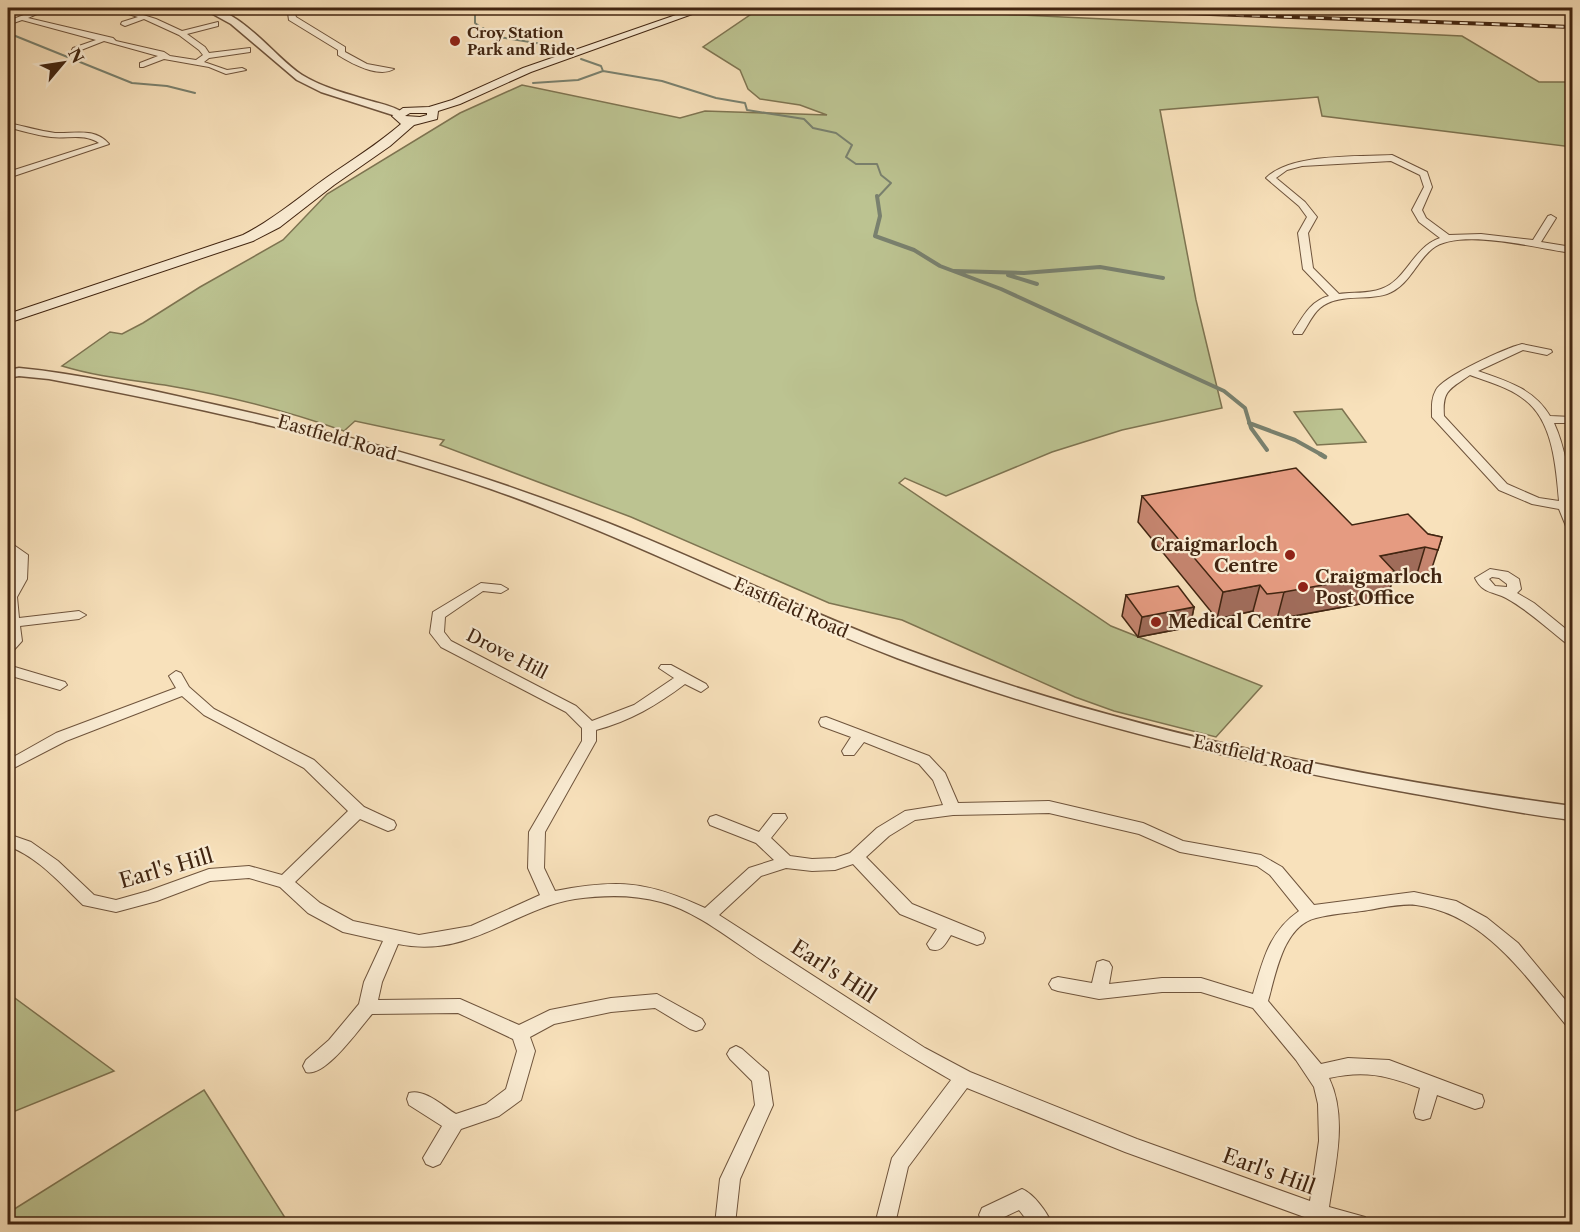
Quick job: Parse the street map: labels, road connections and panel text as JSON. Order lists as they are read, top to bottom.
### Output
{
  "streets": {
    "street": ["Eastfield Road", "Drove Hill", "Earl's Hill"]
  },
  "places": [
    "Croy Station Park and Ride",
    "Craigmarloch Centre",
    "Craigmarloch Post Office",
    "Medical Centre"
  ],
  "north": "top right"
}
